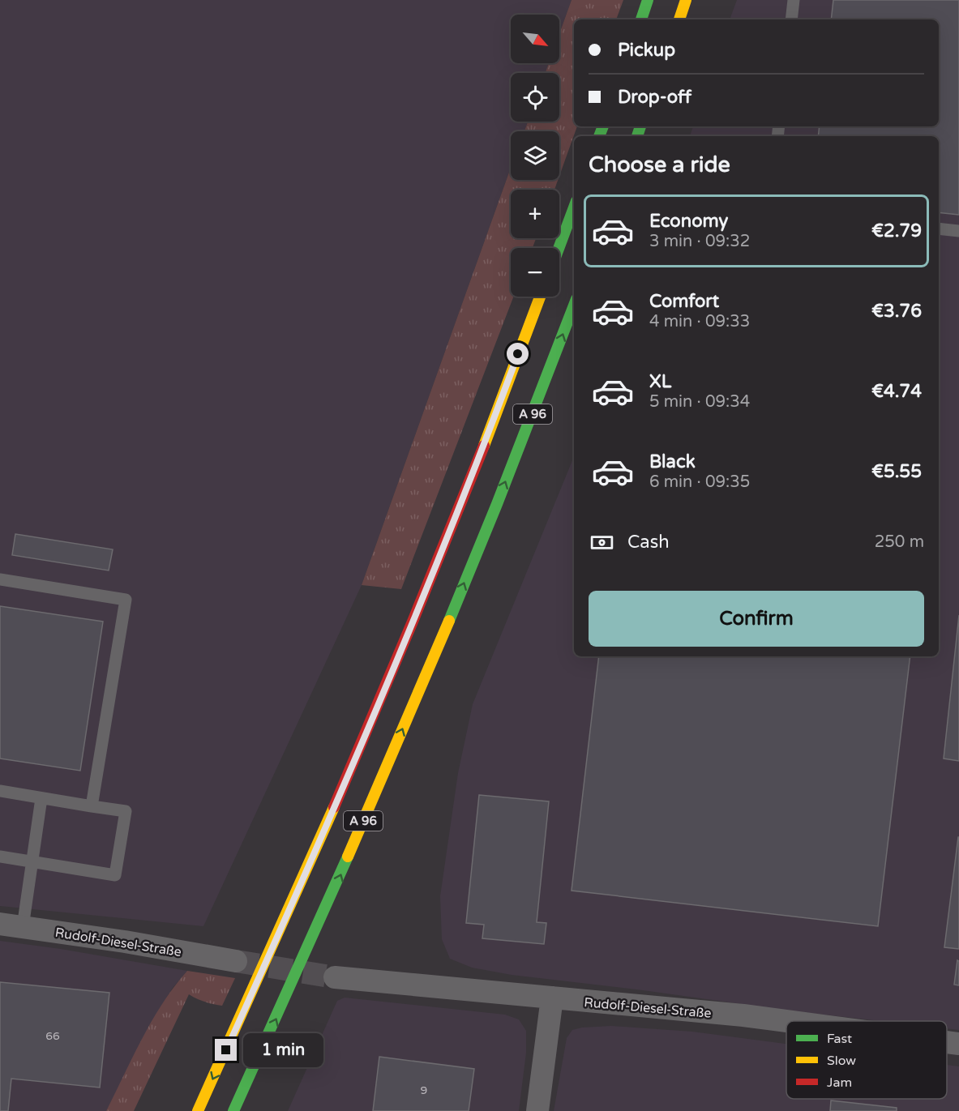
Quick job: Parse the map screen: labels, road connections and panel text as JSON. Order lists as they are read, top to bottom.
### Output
{
  "streets": {
    "highway": ["A 96"],
    "street": ["Rudolf-Diesel-Straße"]
  },
  "house_numbers": ["66", "9"],
  "legend": ["Fast", "Slow", "Jam"],
  "north": "bottom right",
  "page": {
    "map_buttons": ["+", "−"],
    "banner": ["Pickup", "Drop-off"],
    "heading": "Choose a ride",
    "list": [
      {
        "name": "Economy",
        "note": "3 min · 09:32",
        "value": "€2.79"
      },
      {
        "name": "Comfort",
        "note": "4 min · 09:33",
        "value": "€3.76"
      },
      {
        "name": "XL",
        "note": "5 min · 09:34",
        "value": "€4.74"
      },
      {
        "name": "Black",
        "note": "6 min · 09:35",
        "value": "€5.55"
      }
    ],
    "pay": ["Cash", "250 m"],
    "buttons": "Confirm",
    "bubble": "1 min"
  }
}
